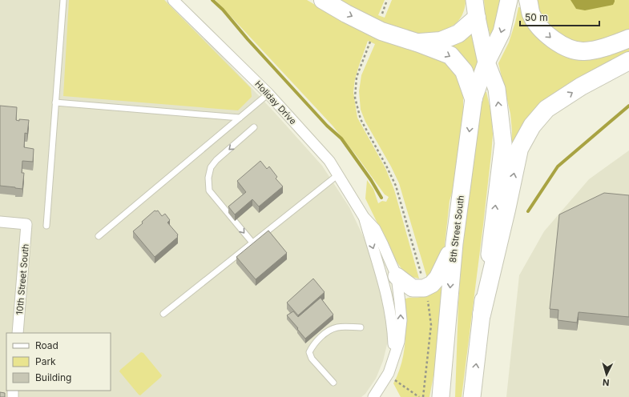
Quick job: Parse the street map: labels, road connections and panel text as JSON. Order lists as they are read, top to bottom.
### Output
{
  "streets": {
    "main road": ["8th Street South"],
    "street": ["Holiday Drive", "10th Street South"]
  },
  "legend": ["Road", "Park", "Building"],
  "scale_bar": "50 m",
  "north": "bottom"
}
